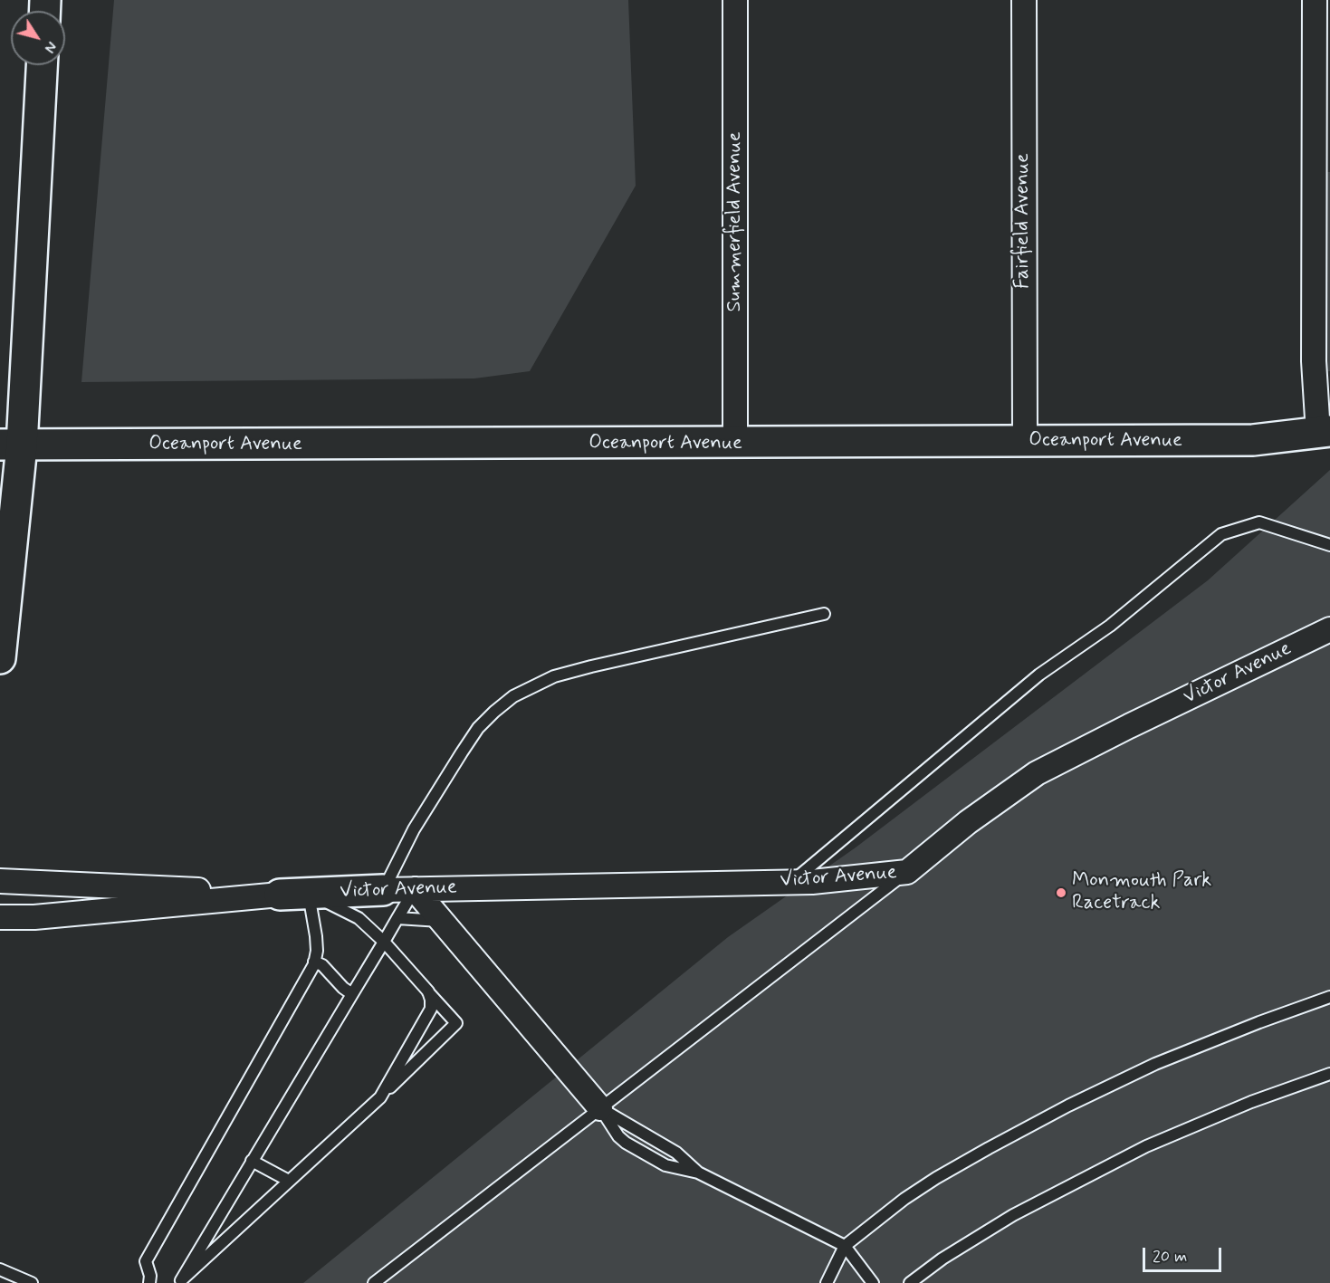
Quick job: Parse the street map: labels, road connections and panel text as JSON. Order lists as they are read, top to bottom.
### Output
{
  "streets": {
    "main road": ["Oceanport Avenue", "Victor Avenue"],
    "street": ["Fairfield Avenue", "Summerfield Avenue"]
  },
  "crossings": [
    ["Fairfield Avenue", "Oceanport Avenue"],
    ["Summerfield Avenue", "Oceanport Avenue"]
  ],
  "places": ["Monmouth Park Racetrack"],
  "scale_bar": "20 m",
  "north": "bottom right"
}
